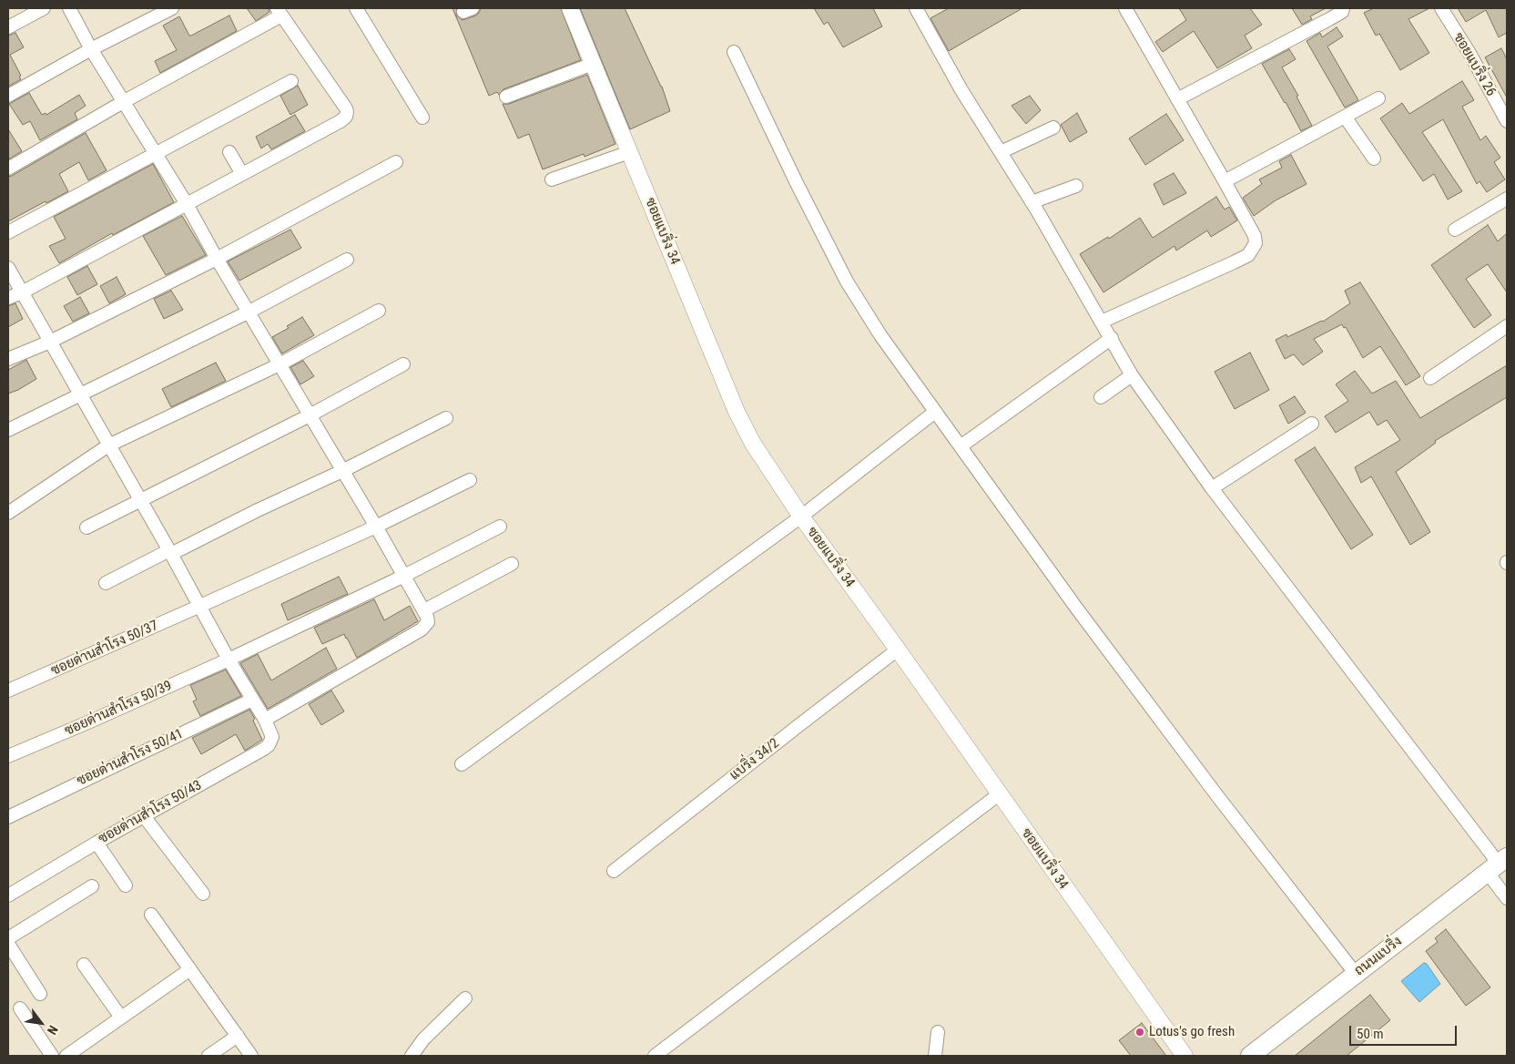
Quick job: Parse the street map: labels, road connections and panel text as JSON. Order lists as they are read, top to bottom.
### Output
{
  "streets": {
    "main road": ["ถนนแบริ่ง"],
    "street": [
      "ซอยแบริ่ง 26",
      "ซอยแบริ่ง 34",
      "ซอยด่านสำโรง 50/37",
      "ซอยด่านสำโรง 50/39",
      "ซอยด่านสำโรง 50/41",
      "แบริ่ง 34/2",
      "ซอยด่านสำโรง 50/43"
    ]
  },
  "crossings": [
    ["ซอยแบริ่ง 34", "แบริ่ง 34/2"]
  ],
  "places": ["Lotus's go fresh"],
  "scale_bar": "50 m",
  "north": "bottom right"
}
